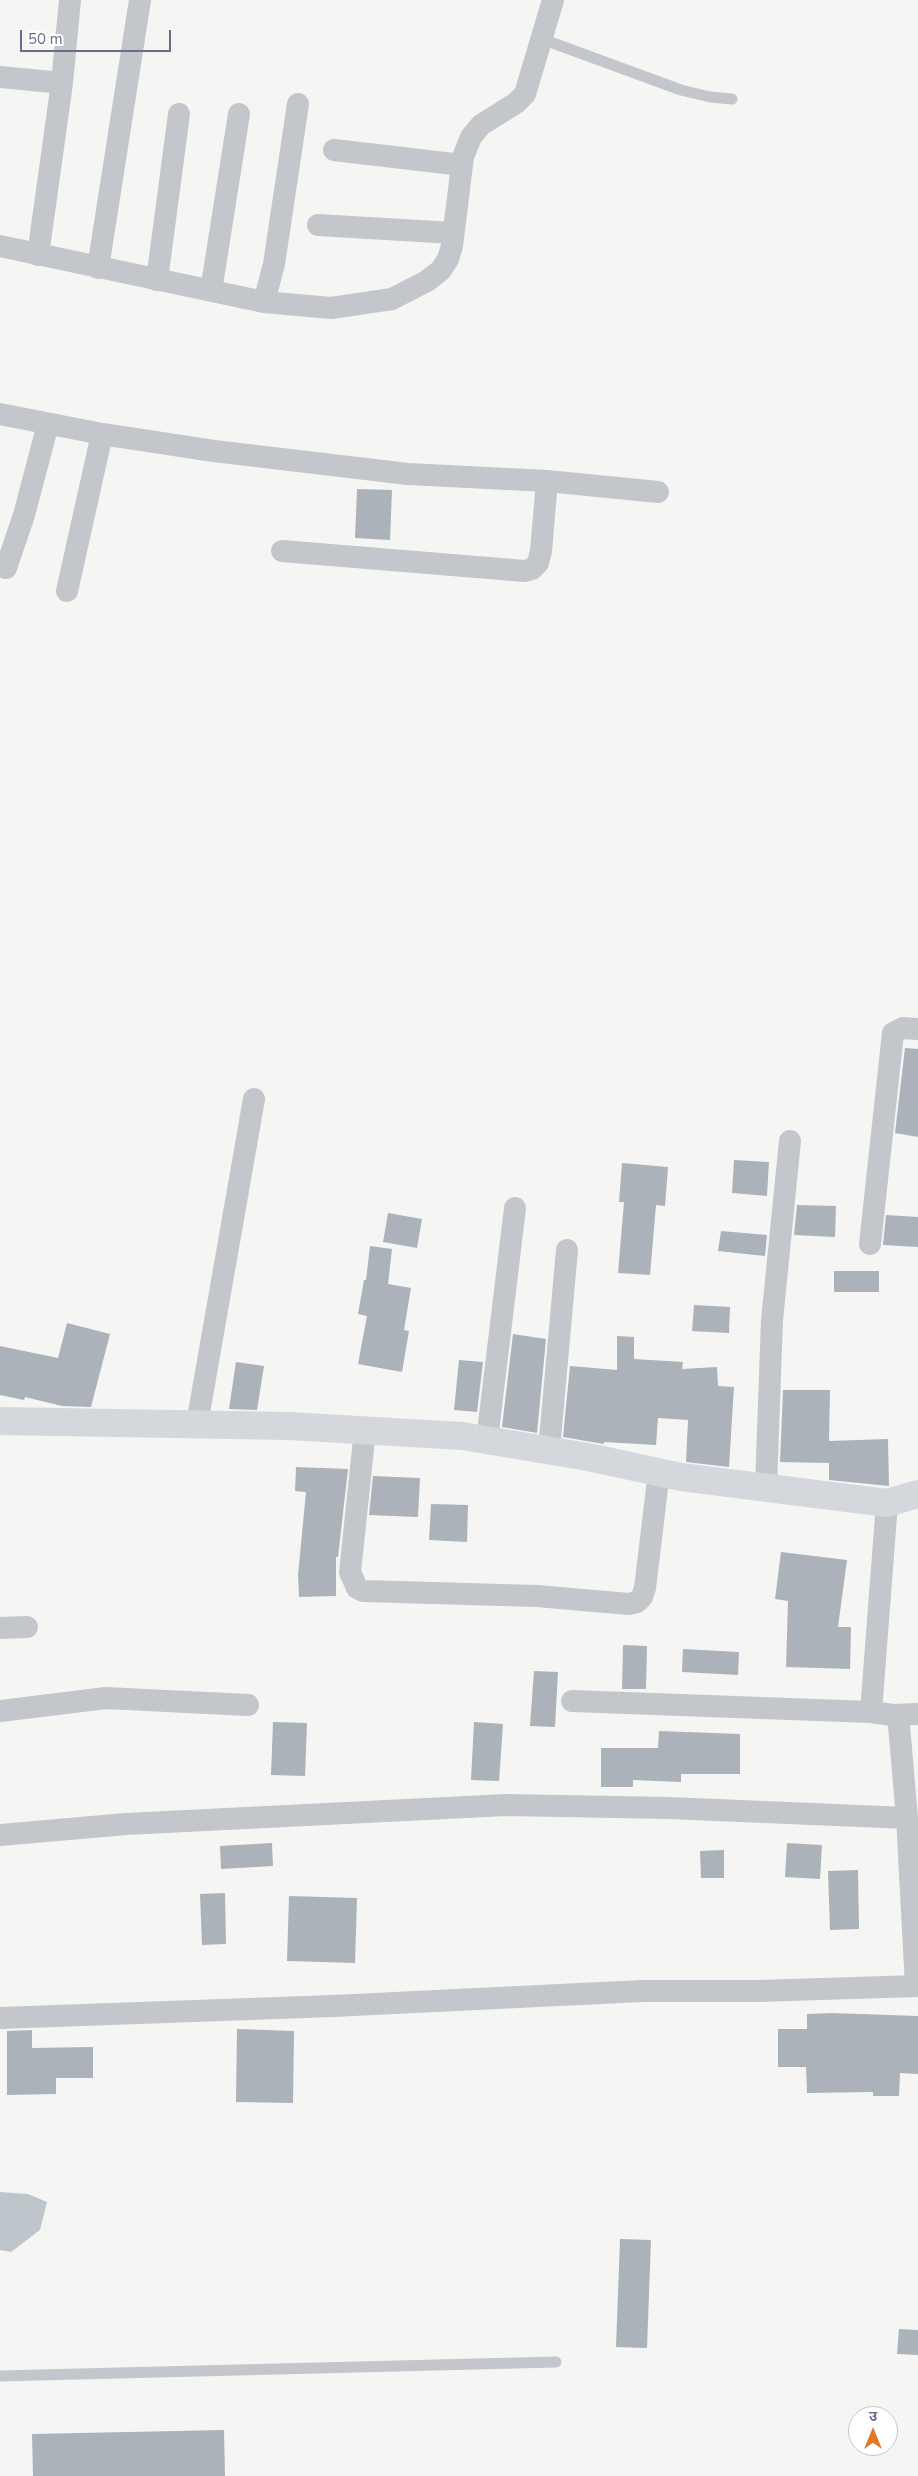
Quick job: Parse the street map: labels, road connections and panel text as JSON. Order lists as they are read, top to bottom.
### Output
{
  "scale_bar": "50 m",
  "north": "top"
}
